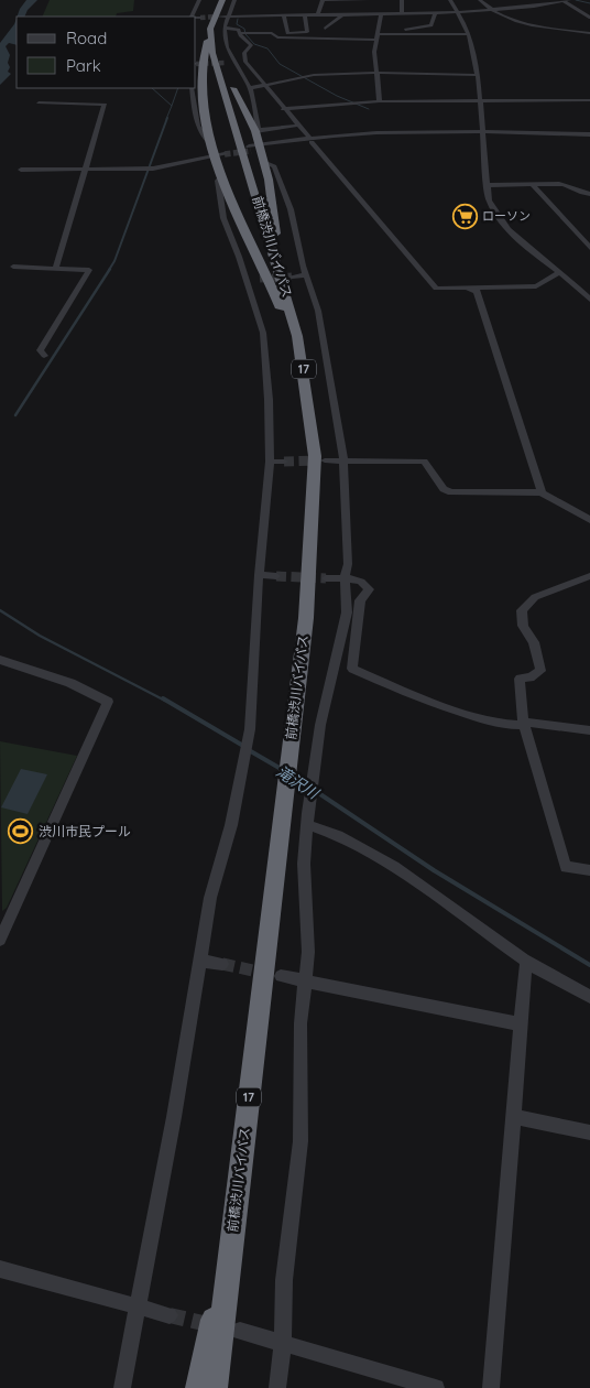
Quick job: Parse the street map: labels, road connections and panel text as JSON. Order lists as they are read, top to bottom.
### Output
{
  "streets": {
    "highway": ["前橋渋川バイパス", "17"]
  },
  "crossings": [
    ["前橋渋川バイパス", "17"]
  ],
  "water": ["滝沢川"],
  "places": {
    "supermarket": ["ローソン"],
    "sports": ["渋川市民プール"]
  },
  "legend": ["Road", "Park"]
}
